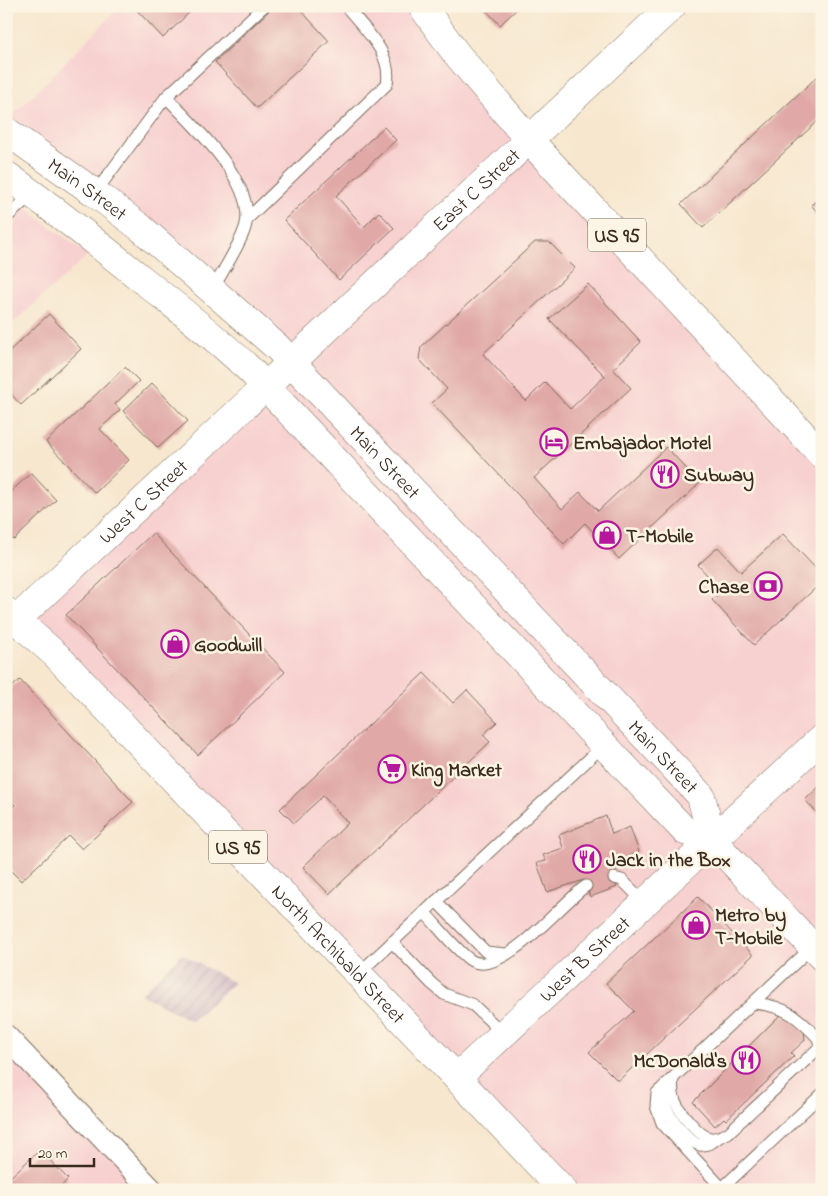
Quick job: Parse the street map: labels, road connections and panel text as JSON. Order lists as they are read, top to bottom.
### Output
{
  "streets": {
    "main road": [
      "Main Street",
      "East C Street",
      "US 95",
      "West C Street",
      "North Archibald Street",
      "West B Street"
    ]
  },
  "crossings": [
    ["Main Street", "East C Street"],
    ["Main Street", "West C Street"],
    ["Main Street", "West B Street"],
    ["East C Street", "US 95"],
    ["East C Street", "West C Street"],
    ["West C Street", "North Archibald Street"],
    ["North Archibald Street", "West B Street"]
  ],
  "places": {
    "hotel": ["Embajador Motel"],
    "restaurant": ["Subway", "Jack in the Box", "McDonald's"],
    "shop": ["T-Mobile", "Goodwill", "Metro by T-Mobile"],
    "bank": ["Chase"],
    "supermarket": ["King Market"]
  },
  "scale_bar": "20 m"
}
